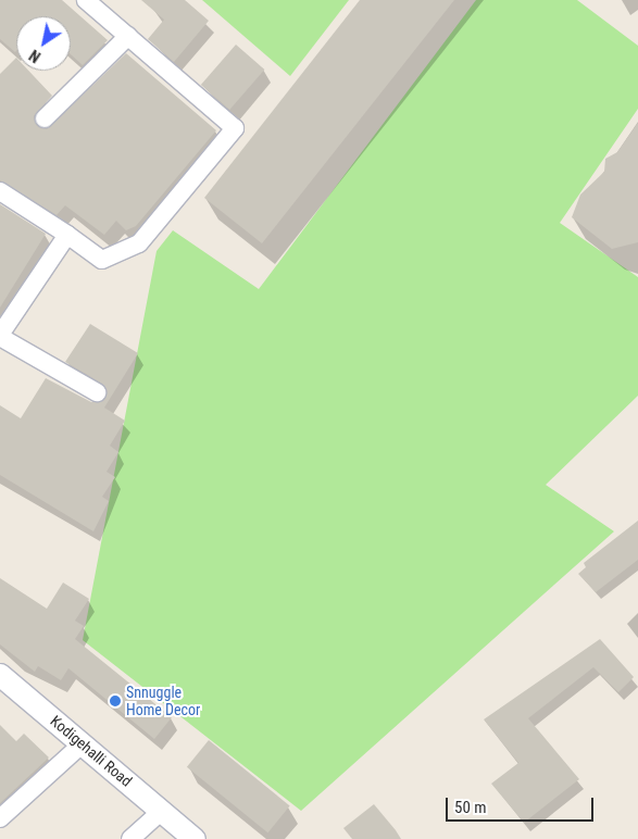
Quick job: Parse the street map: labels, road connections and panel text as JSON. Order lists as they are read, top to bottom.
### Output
{
  "streets": {
    "street": ["Kodigehalli Road"]
  },
  "places": ["Snnuggle Home Decor"],
  "scale_bar": "50 m",
  "north": "bottom left"
}
